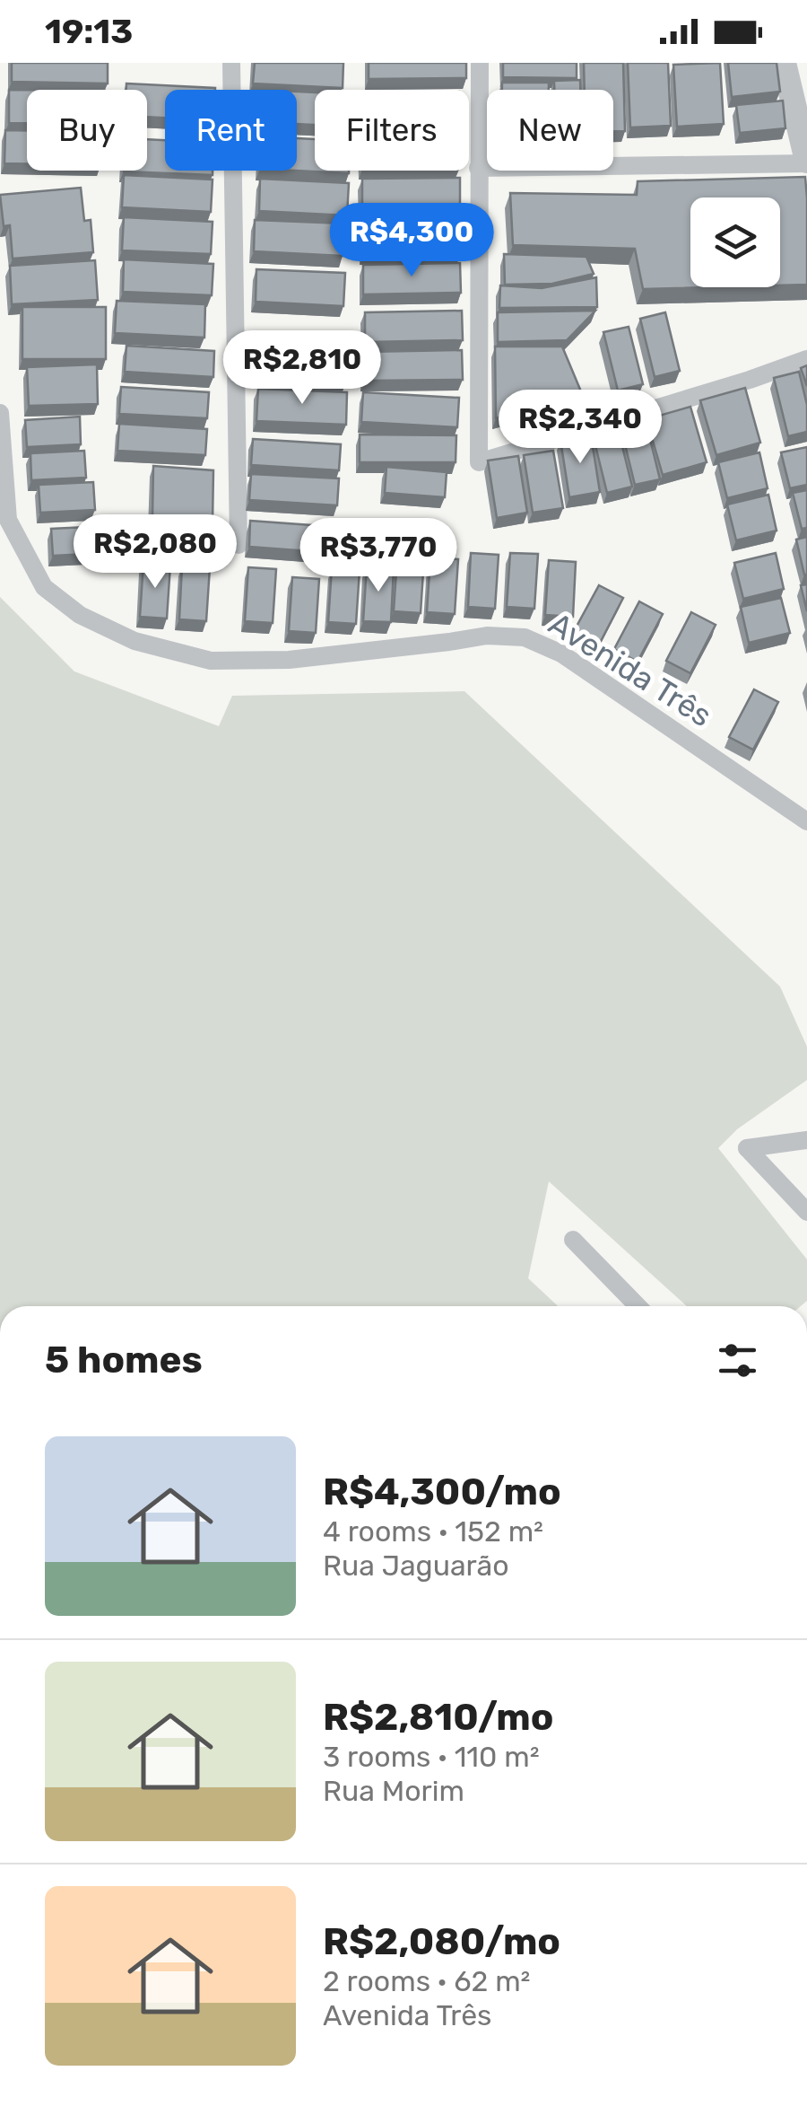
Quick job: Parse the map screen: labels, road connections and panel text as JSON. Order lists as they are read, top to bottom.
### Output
{
  "streets": {
    "street": ["Avenida Três"]
  },
  "page": {
    "status": "19:13",
    "chip": [
      "Buy",
      "Rent",
      "Filters",
      "New"
    ],
    "price": [
      "R$4,300",
      "R$2,810",
      "R$2,340",
      "R$2,080",
      "R$3,770"
    ],
    "heading": "5 homes",
    "list": [
      {
        "name": "R$4,300/mo",
        "note": "4 rooms · 152 m² · Rua Jaguarão"
      },
      {
        "name": "R$2,810/mo",
        "note": "3 rooms · 110 m² · Rua Morim"
      },
      {
        "name": "R$2,080/mo",
        "note": "2 rooms · 62 m² · Avenida Três"
      }
    ]
  }
}
